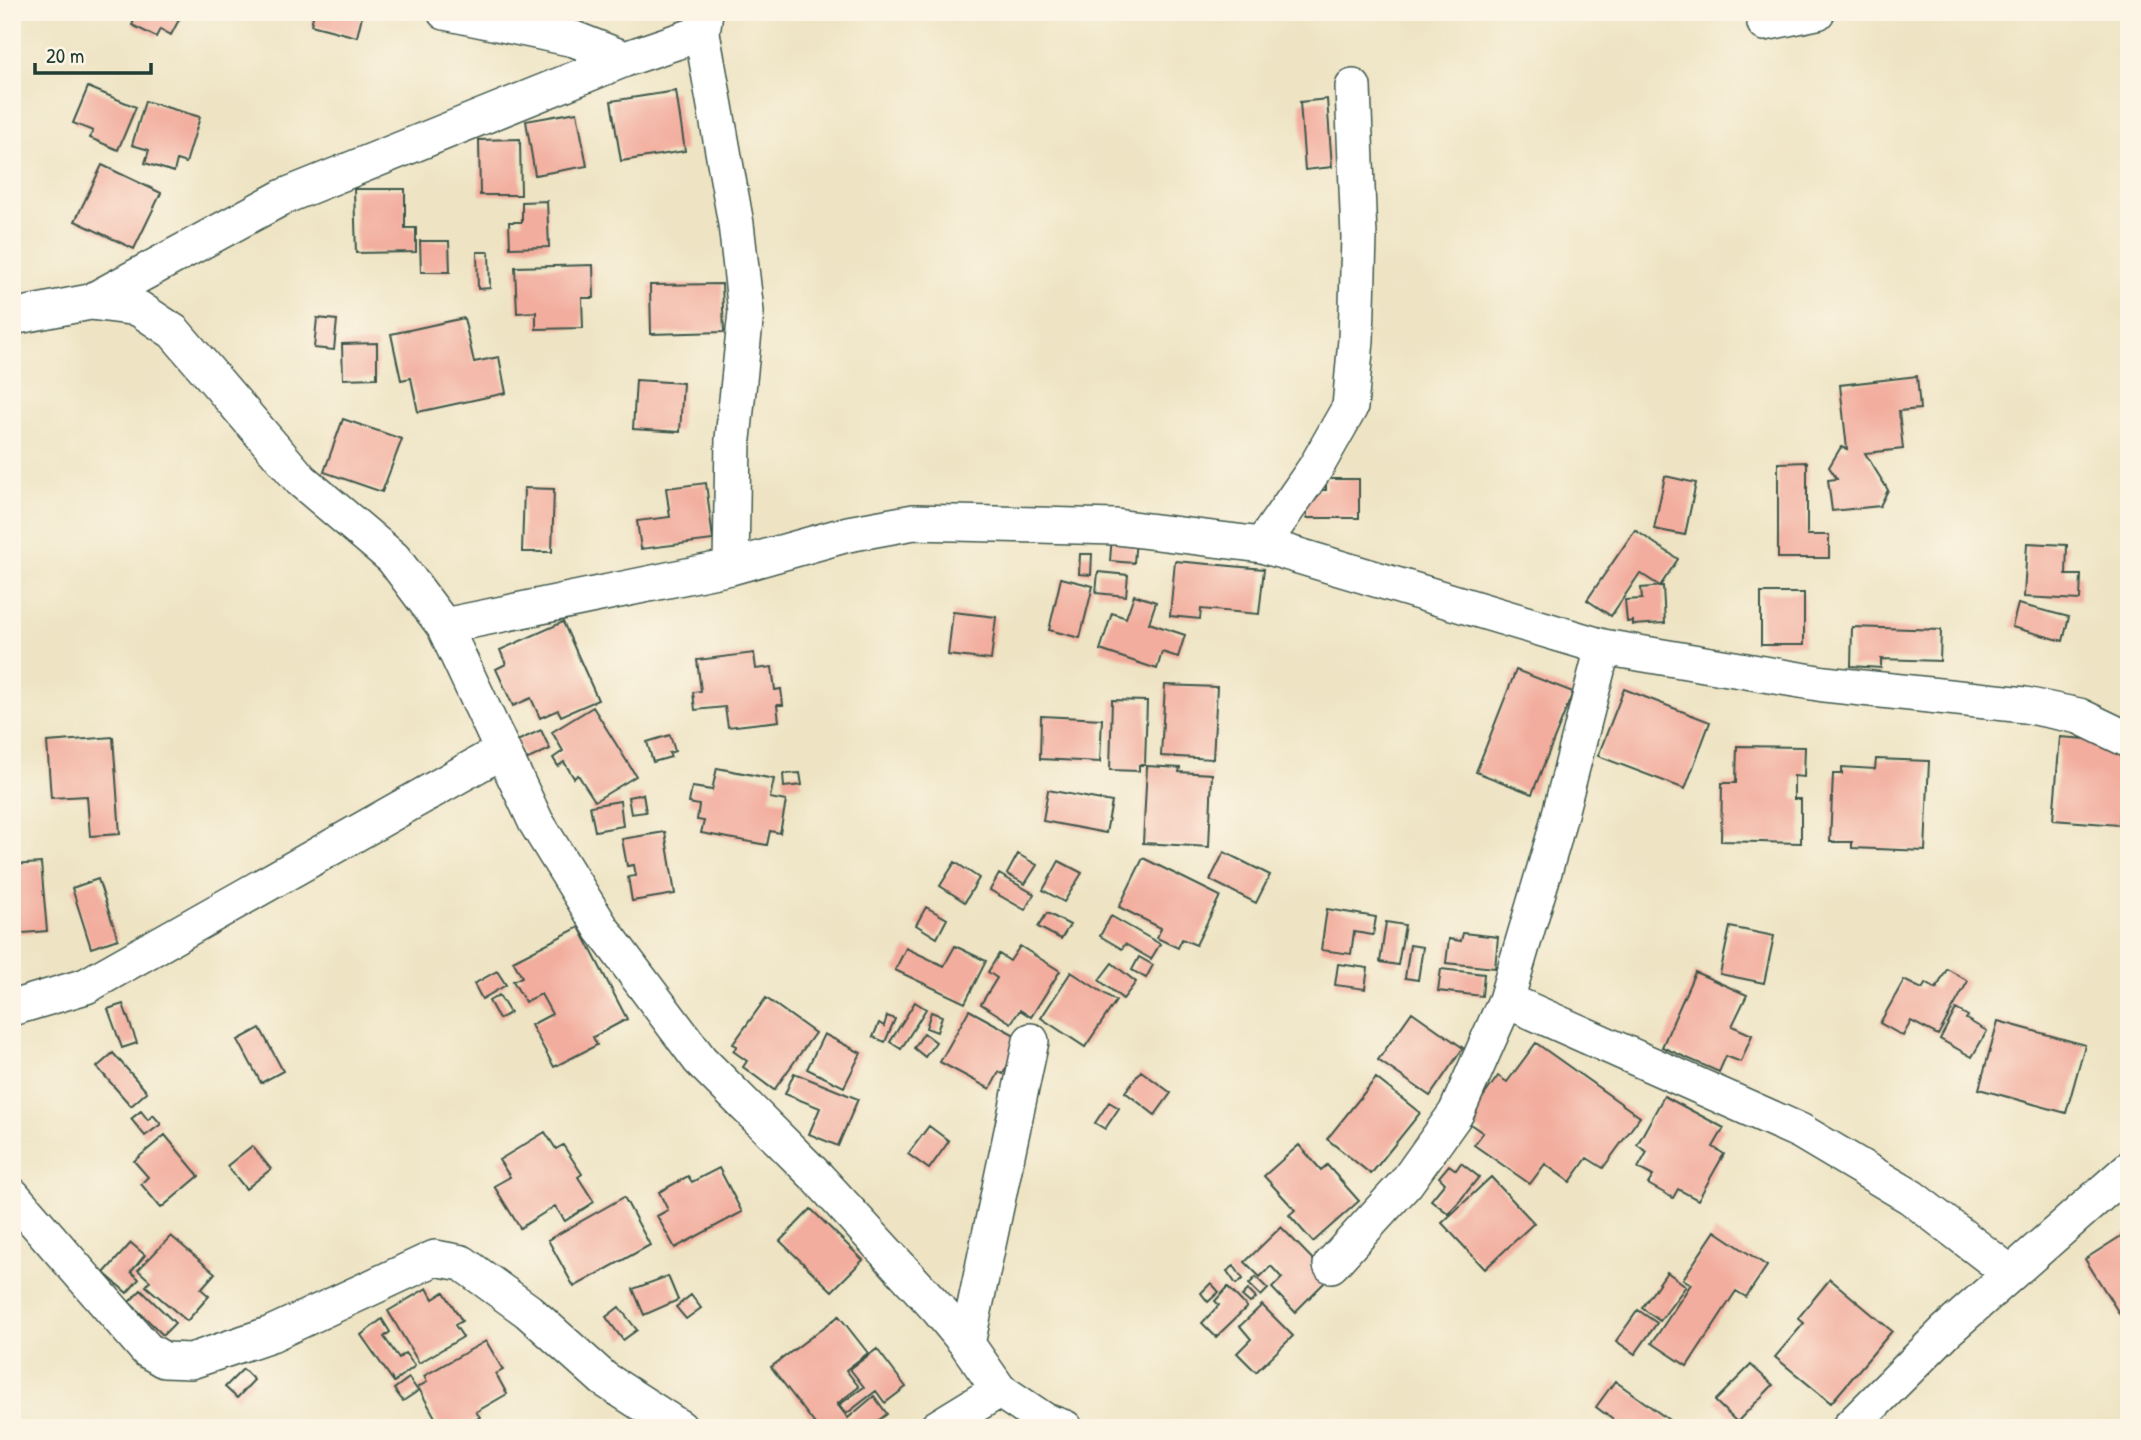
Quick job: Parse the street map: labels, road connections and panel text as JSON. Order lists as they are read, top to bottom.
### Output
{
  "scale_bar": "20 m"
}
